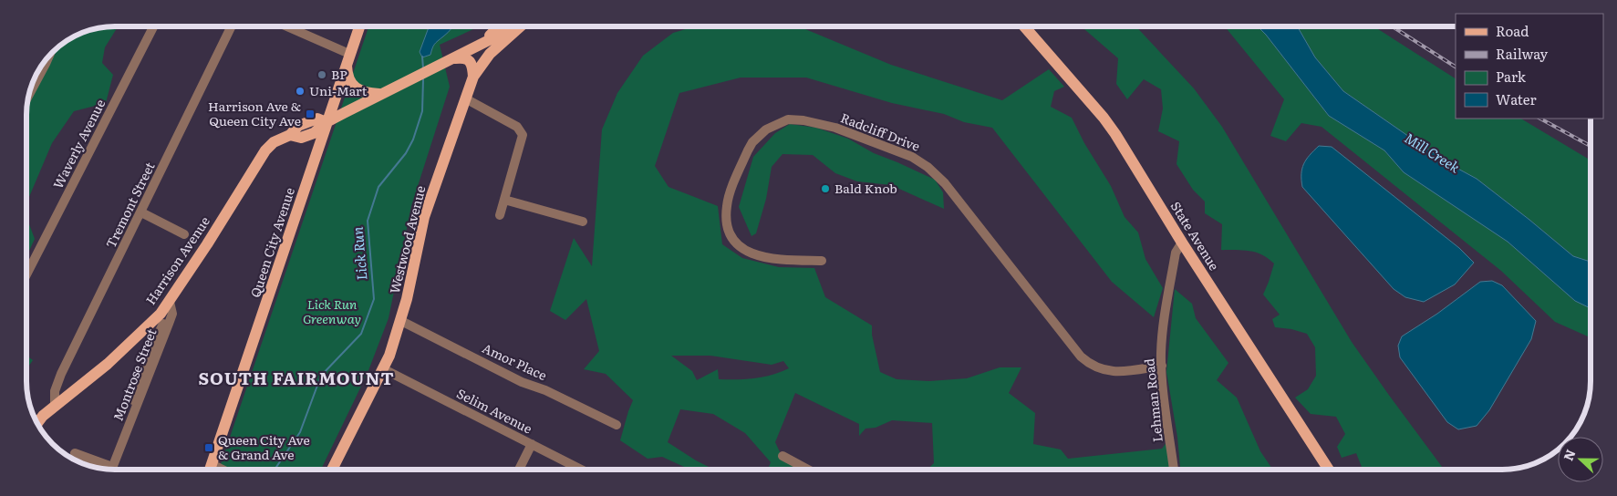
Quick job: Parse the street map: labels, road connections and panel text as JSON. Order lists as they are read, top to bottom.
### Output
{
  "streets": {
    "main road": [
      "State Avenue",
      "Westwood Avenue",
      "Queen City Avenue",
      "Harrison Avenue"
    ],
    "street": [
      "Radcliff Drive",
      "Waverly Avenue",
      "Tremont Street",
      "Amor Place",
      "Montrose Street",
      "Lehman Road",
      "Selim Avenue"
    ]
  },
  "crossings": [
    ["Radcliff Drive", "Lehman Road"],
    ["Tremont Street", "Harrison Avenue"],
    ["State Avenue", "Lehman Road"],
    ["Westwood Avenue", "Amor Place"],
    ["Westwood Avenue", "Selim Avenue"],
    ["Queen City Avenue", "Harrison Avenue"],
    ["Harrison Avenue", "Montrose Street"]
  ],
  "districts": ["SOUTH FAIRMOUNT"],
  "water": ["Mill Creek", "Lick Run"],
  "parks": ["Lick Run Greenway"],
  "places": {
    "other": ["BP", "Uni-Mart", "Bald Knob"],
    "transit": ["Harrison Ave & Queen City Ave", "Queen City Ave & Grand Ave"]
  },
  "legend": [
    "Road",
    "Railway",
    "Park",
    "Water"
  ],
  "north": "left"
}
